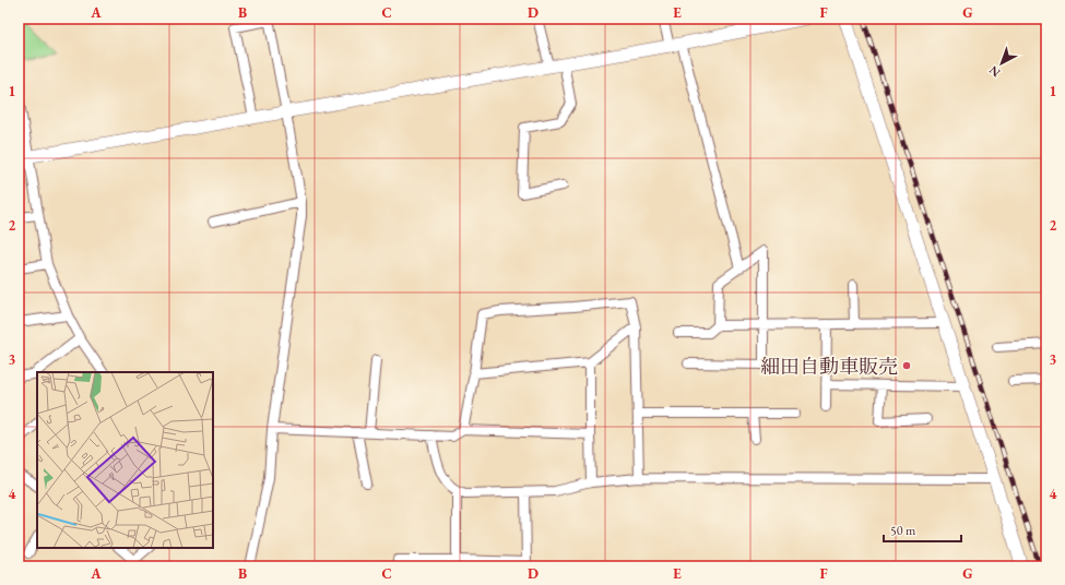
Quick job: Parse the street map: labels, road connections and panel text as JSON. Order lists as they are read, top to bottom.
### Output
{
  "places": ["細田自動車販売"],
  "scale_bar": "50 m",
  "north": "bottom left",
  "grid": {
    "columns": [
      "A",
      "B",
      "C",
      "D",
      "E",
      "F",
      "G"
    ],
    "rows": [
      "1",
      "2",
      "3",
      "4"
    ]
  }
}
